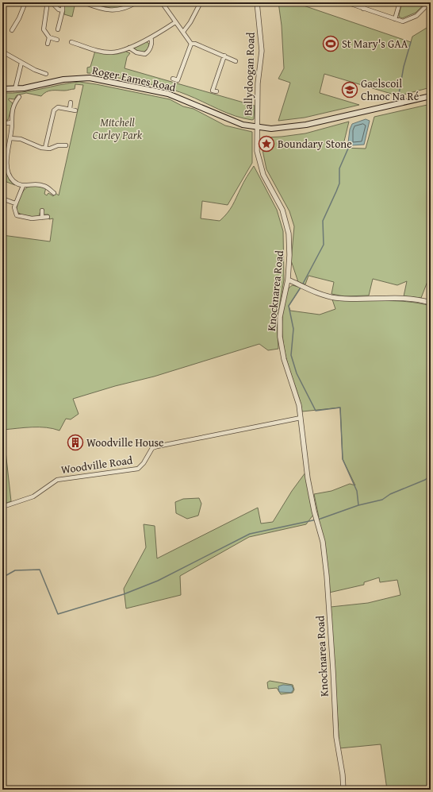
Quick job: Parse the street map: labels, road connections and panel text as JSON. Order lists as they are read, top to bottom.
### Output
{
  "streets": {
    "main road": ["Roger Eames Road"],
    "street": ["Ballydoogan Road", "Knocknarea Road", "Woodville Road"]
  },
  "crossings": [
    ["Ballydoogan Road", "Roger Eames Road"],
    ["Ballydoogan Road", "Knocknarea Road"],
    ["Roger Eames Road", "Knocknarea Road"],
    ["Knocknarea Road", "Woodville Road"]
  ],
  "parks": ["Mitchell Curley Park"],
  "places": {
    "sports": ["St Mary's GAA"],
    "school or university": ["Gaelscoil Chnoc Na Ré"],
    "place": ["Boundary Stone"],
    "building": ["Woodville House"]
  }
}
